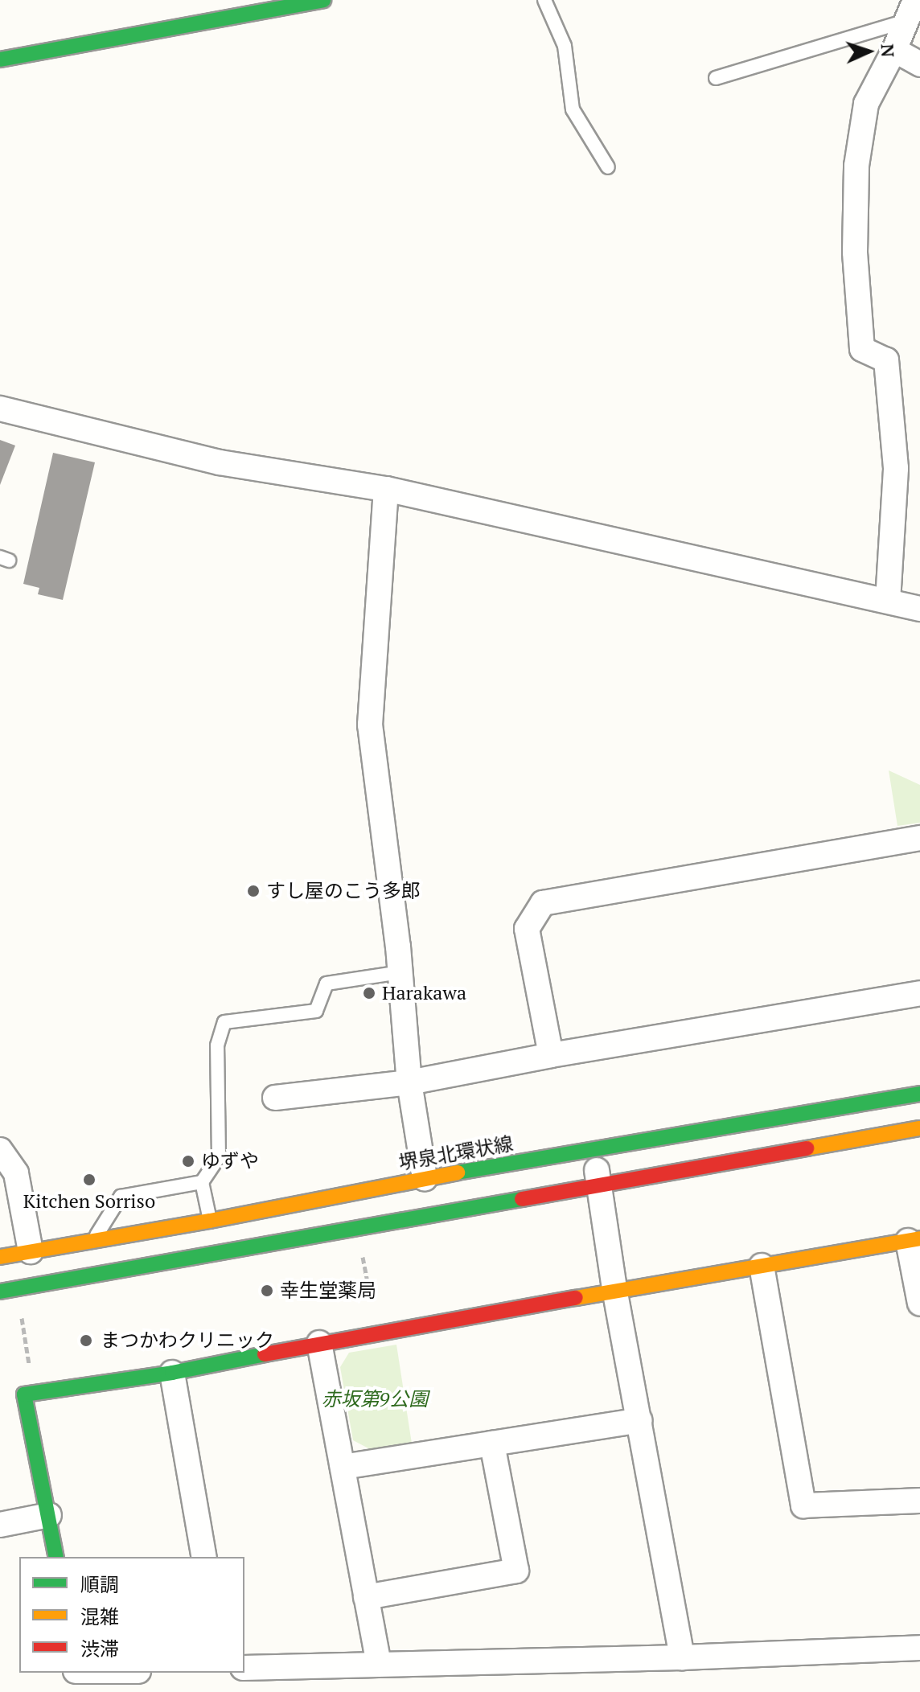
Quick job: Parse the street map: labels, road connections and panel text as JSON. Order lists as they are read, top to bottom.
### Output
{
  "streets": {
    "main road": ["堺泉北環状線"]
  },
  "parks": ["赤坂第9公園"],
  "places": [
    "すし屋のこう多郎",
    "Harakawa",
    "ゆずや",
    "Kitchen Sorriso",
    "幸生堂薬局",
    "まつかわクリニック"
  ],
  "legend": ["順調", "混雑", "渋滞"],
  "north": "right"
}
